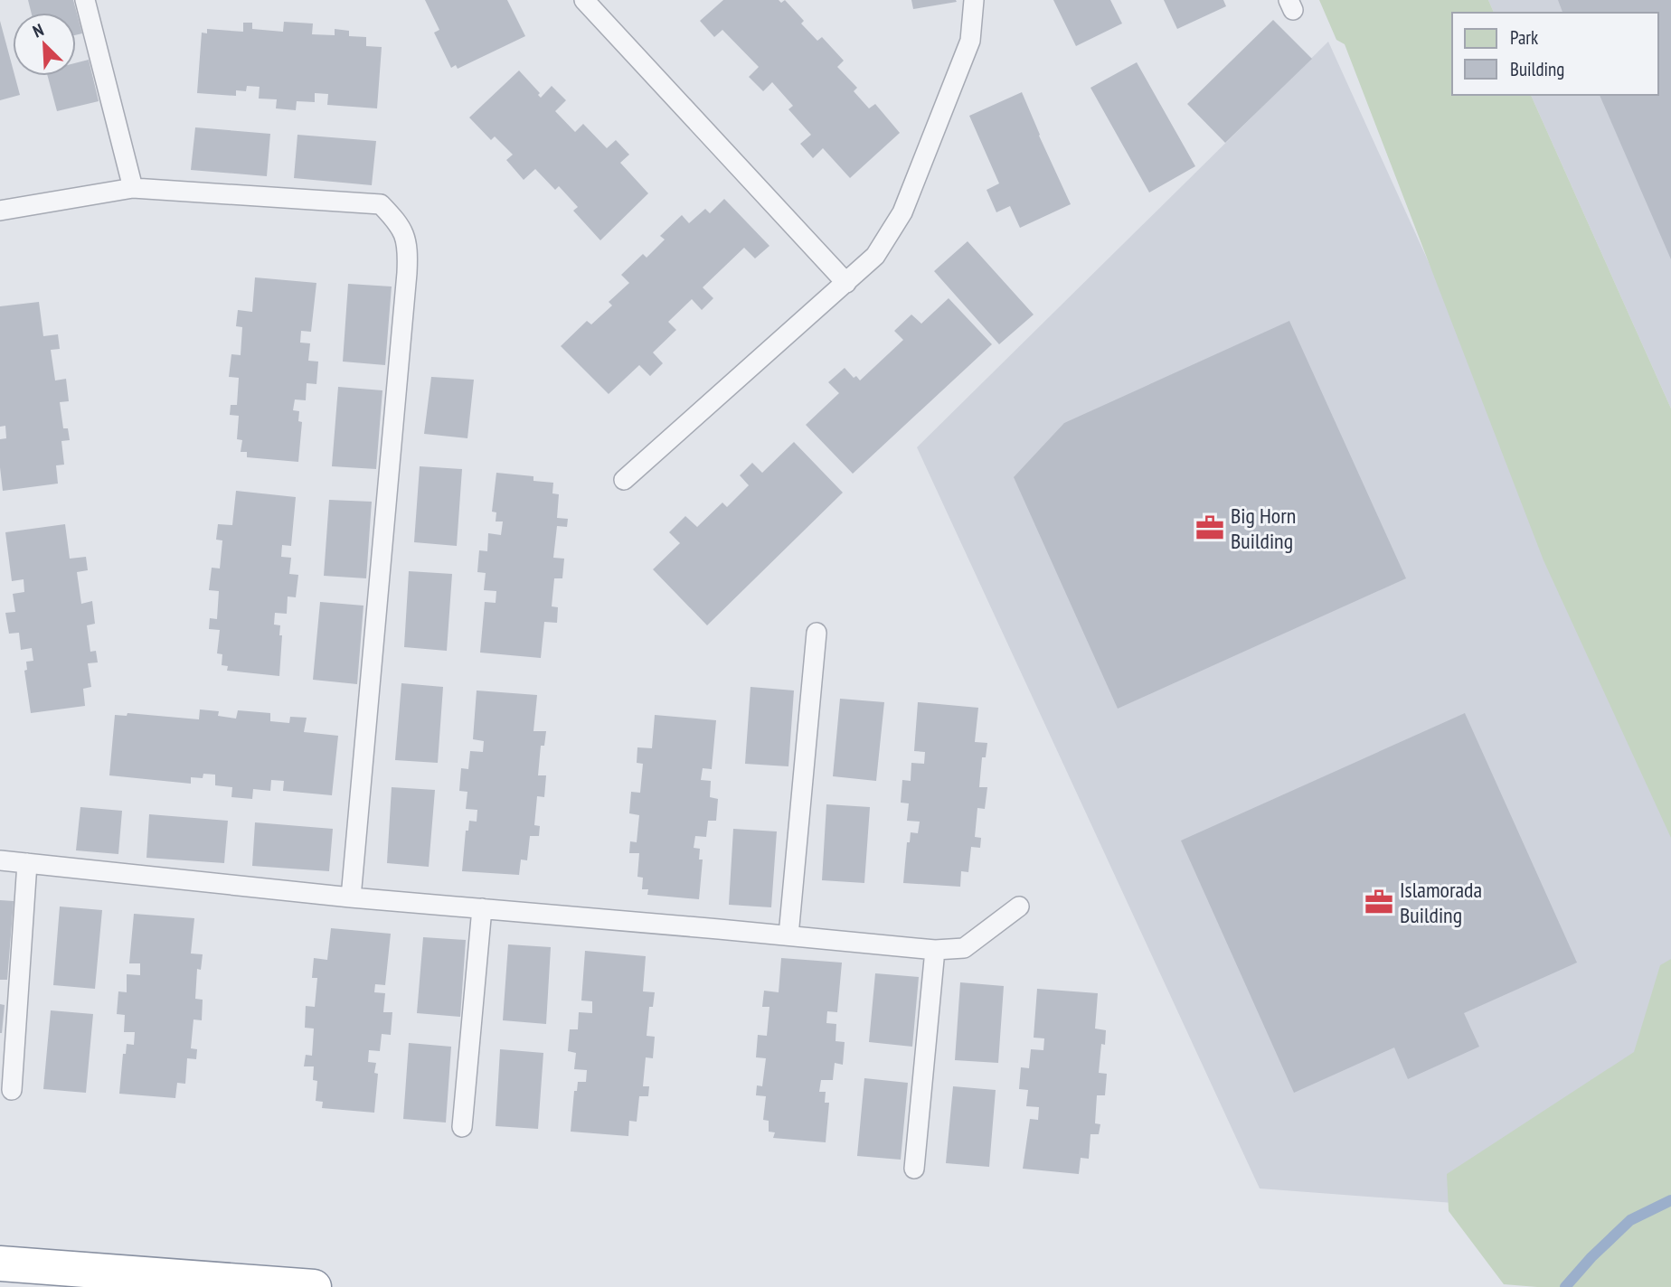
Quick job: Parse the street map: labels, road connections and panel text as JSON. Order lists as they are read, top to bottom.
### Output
{
  "places": {
    "office": ["Big Horn Building", "Islamorada Building"]
  },
  "legend": ["Park", "Building"],
  "north": "top left"
}
